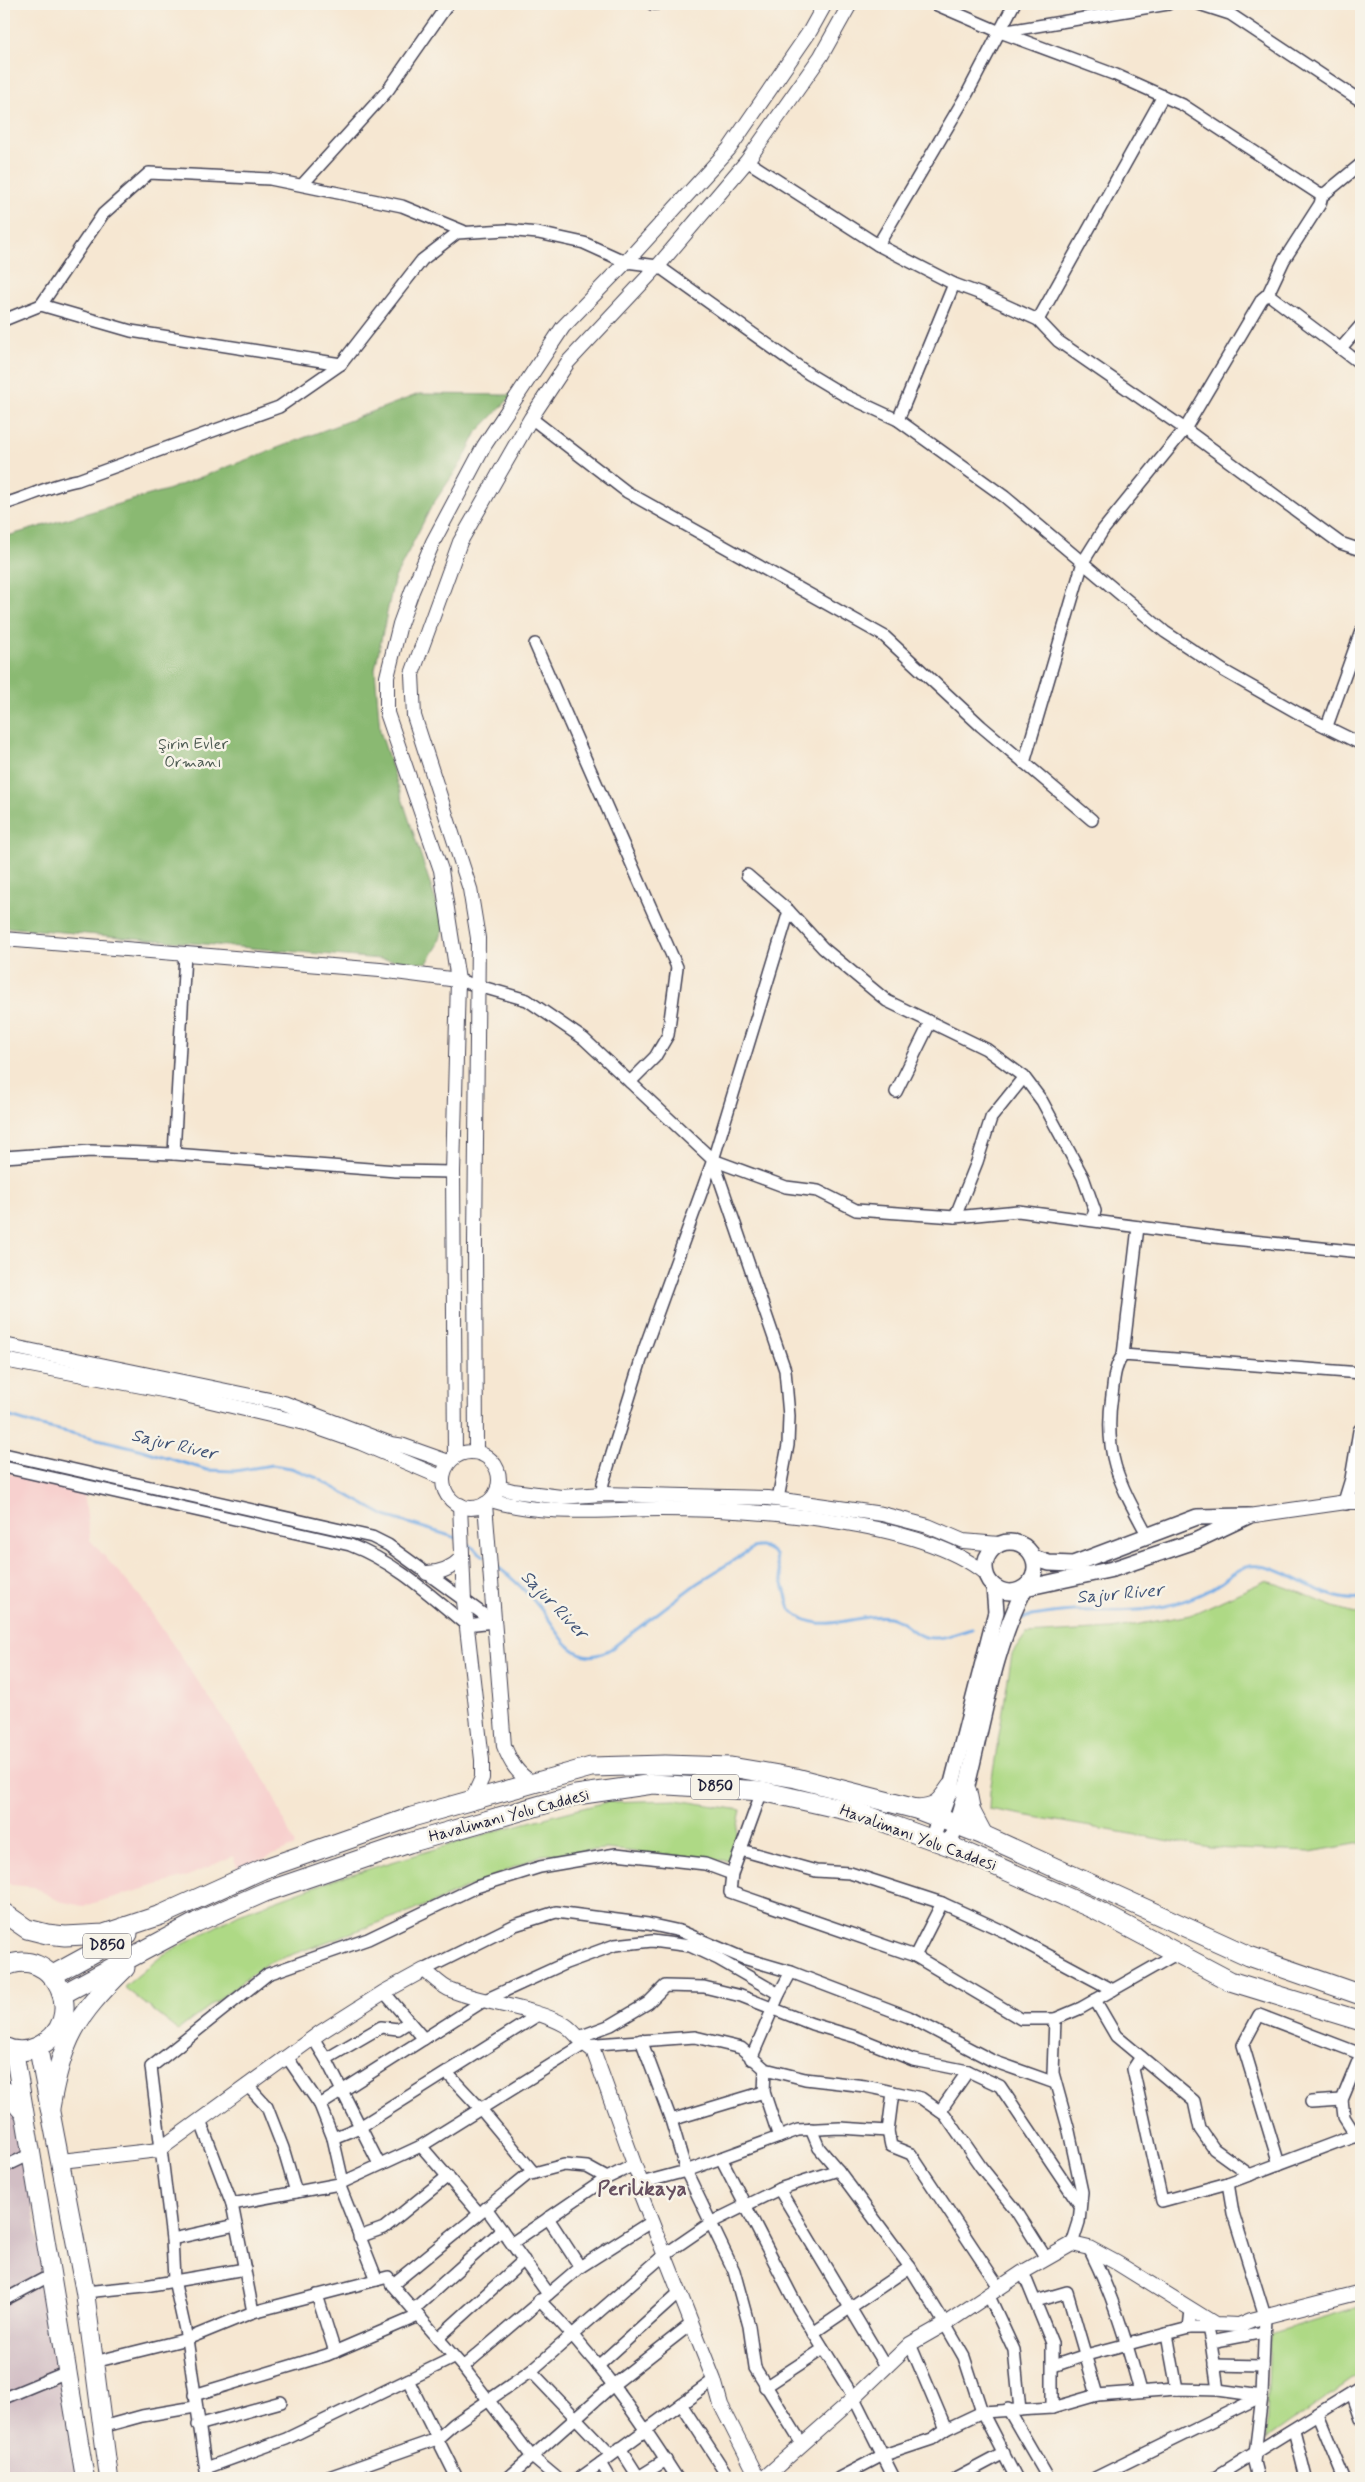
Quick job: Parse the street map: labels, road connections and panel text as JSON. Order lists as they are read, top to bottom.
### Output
{
  "streets": {
    "highway": ["D850", "Havalimanı Yolu Caddesi"]
  },
  "crossings": [
    ["D850", "Havalimanı Yolu Caddesi"]
  ],
  "districts": ["Perilikaya"],
  "water": ["Sajur River"],
  "parks": ["Şirin Evler Ormanı"]
}
